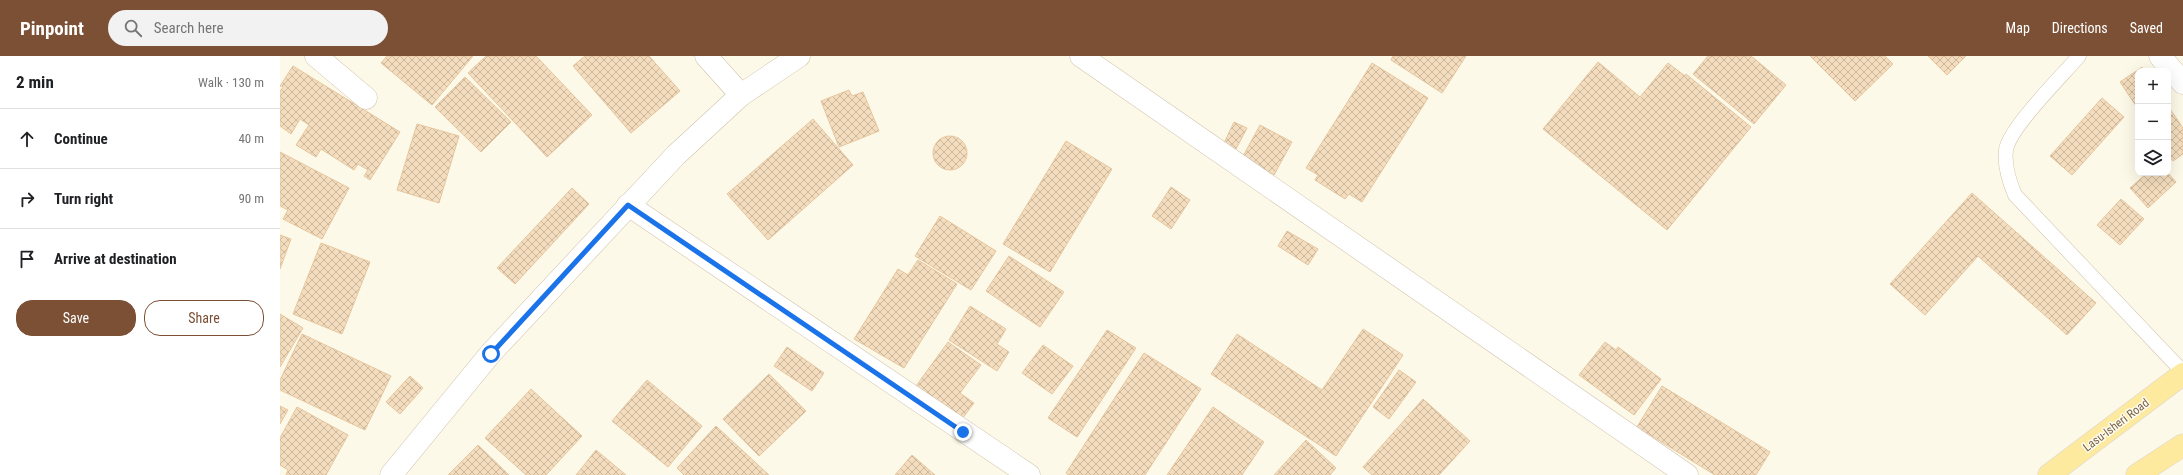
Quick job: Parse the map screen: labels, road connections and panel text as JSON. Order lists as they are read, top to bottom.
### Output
{
  "streets": {
    "main road": ["Lasu-Isheri Road"]
  },
  "page": {
    "header": "Pinpoint",
    "search": "Search here",
    "nav": ["Map", "Directions", "Saved"],
    "heading": ["2 min", "Walk · 130 m"],
    "map_buttons": ["+", "−"],
    "list": [
      ["Continue", "40 m"],
      ["Turn right", "90 m"],
      "Arrive at destination"
    ],
    "buttons": ["Save", "Share"]
  }
}
